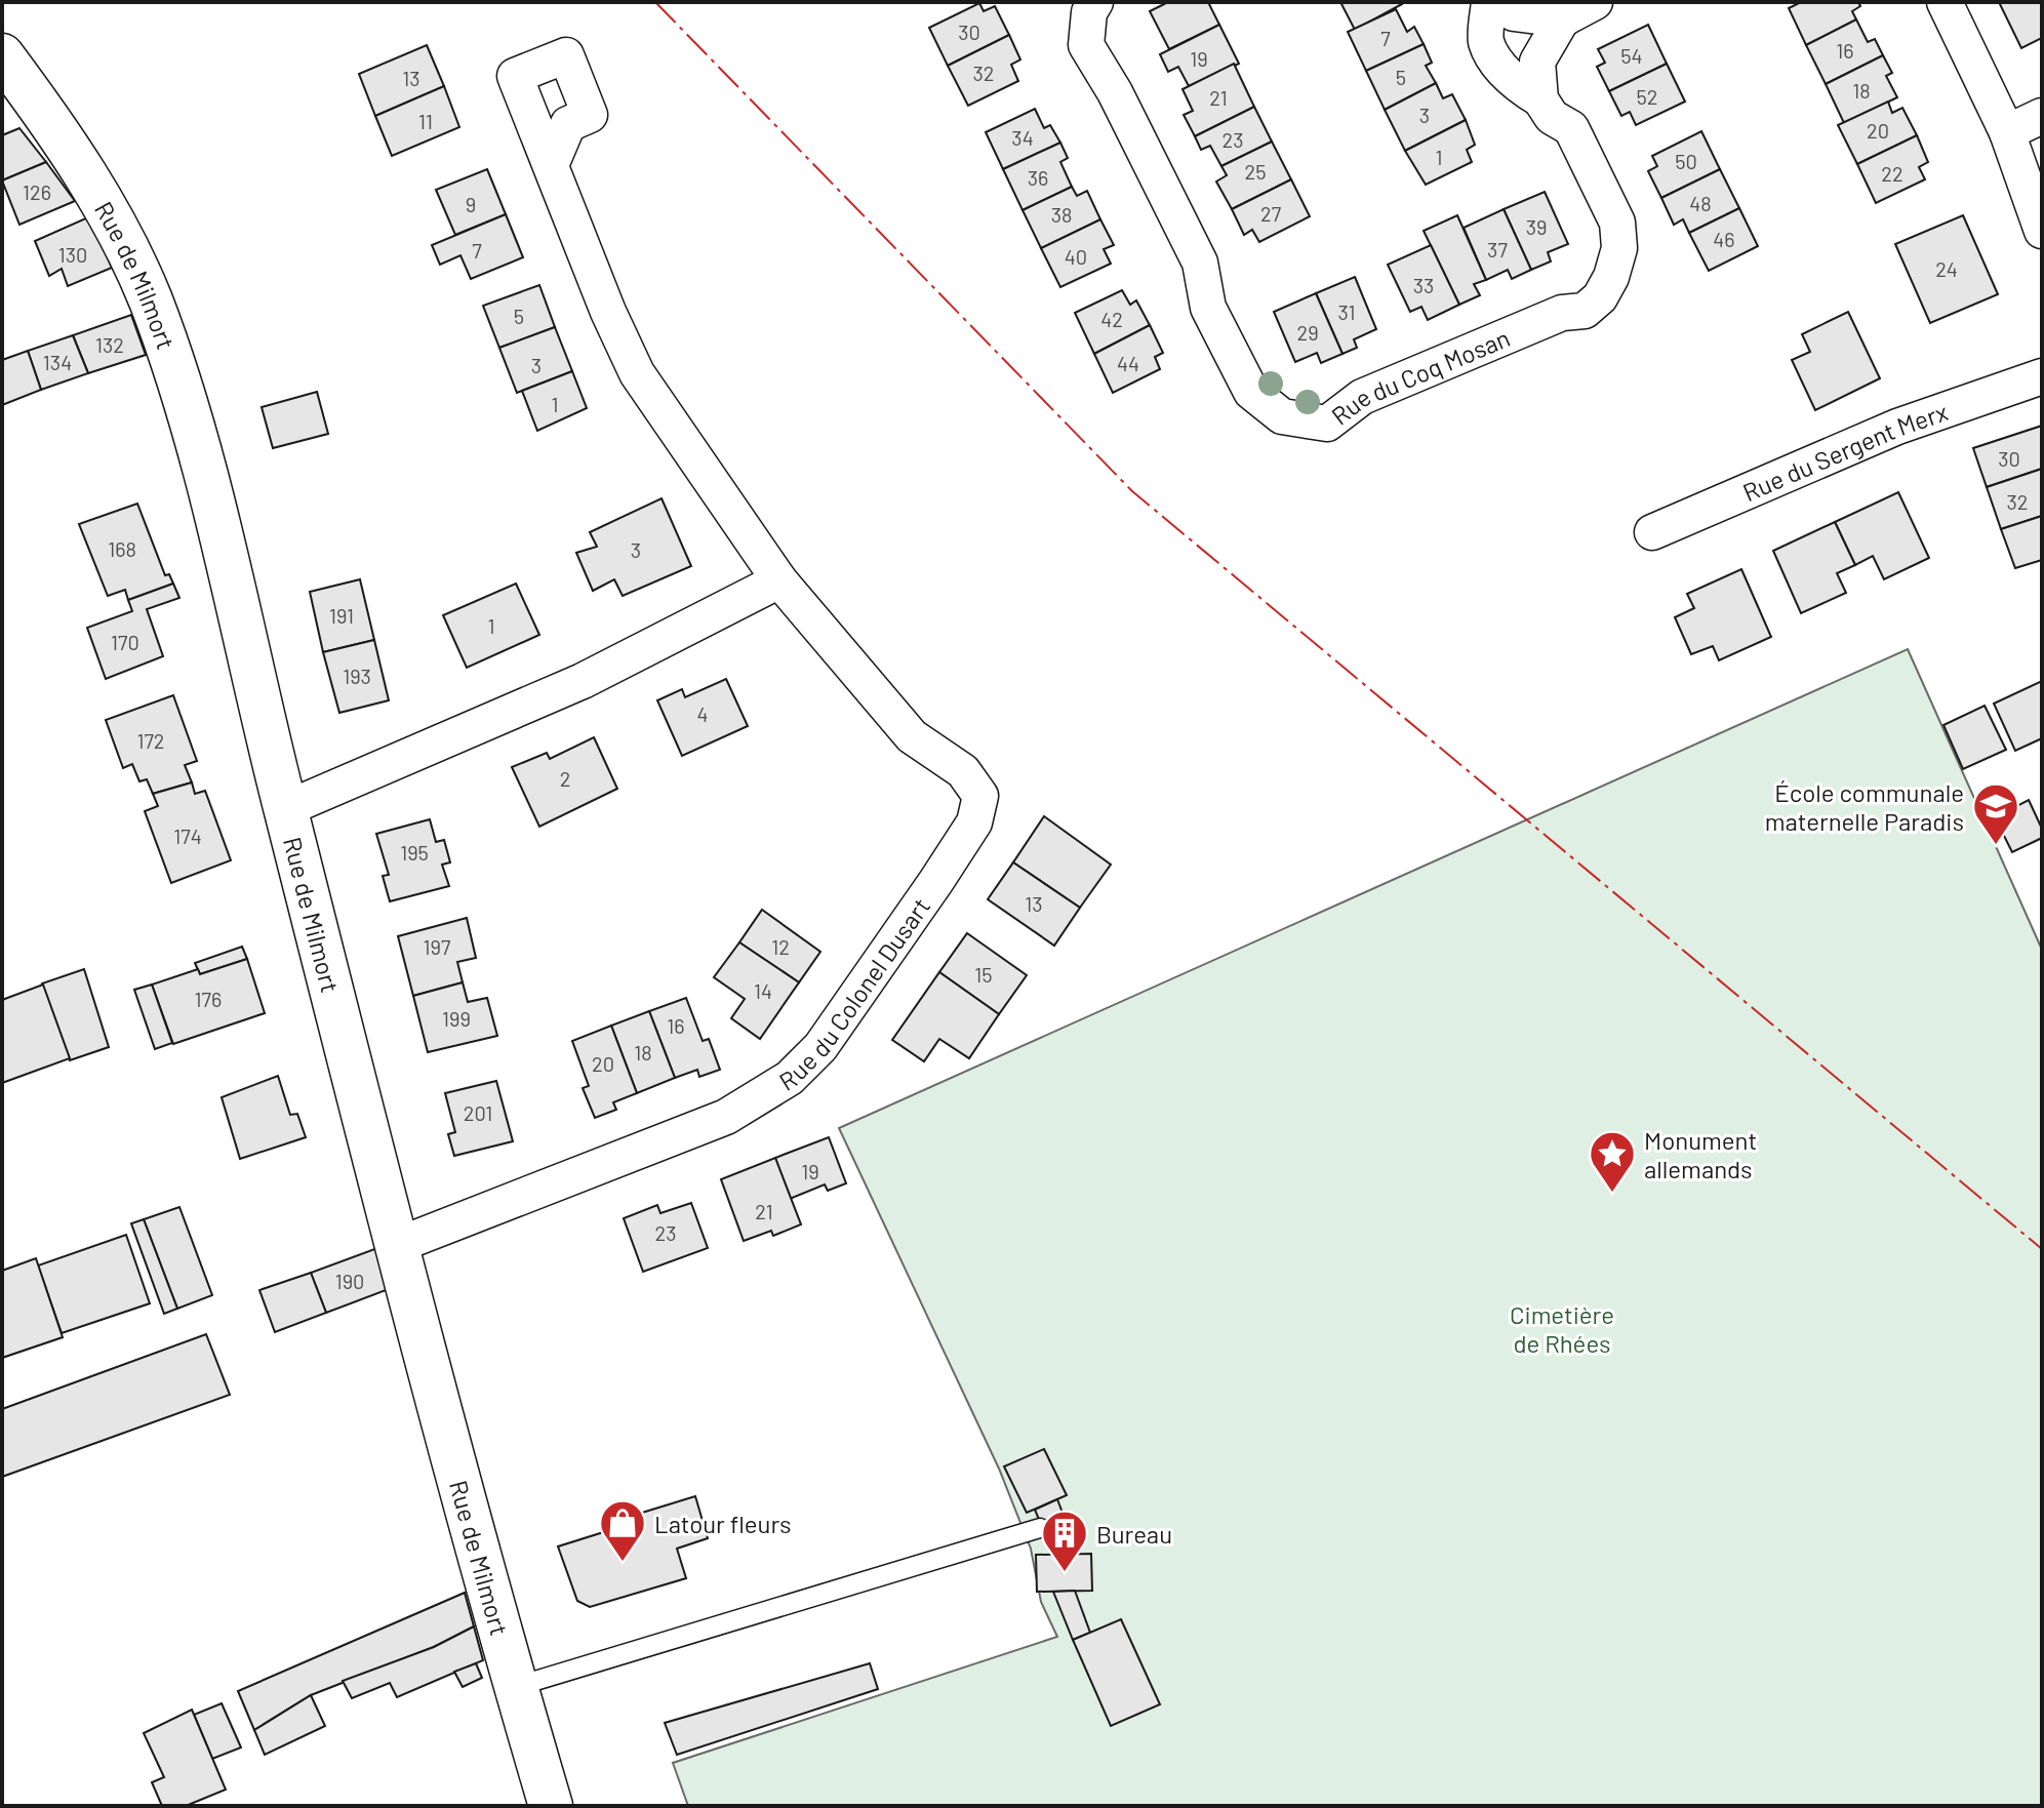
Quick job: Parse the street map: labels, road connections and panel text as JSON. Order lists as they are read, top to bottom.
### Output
{
  "streets": {
    "street": [
      "Rue de Milmort",
      "Rue du Coq Mosan",
      "Rue du Sergent Merx",
      "Rue du Colonel Dusart"
    ]
  },
  "crossings": [
    ["Rue de Milmort", "Rue du Colonel Dusart"]
  ],
  "parks": ["Cimetière de Rhées"],
  "places": {
    "school or university": ["École communale maternelle Paradis"],
    "place": ["Monument allemands"],
    "shop": ["Latour fleurs"],
    "building": ["Bureau"]
  },
  "house_numbers": [
    "30",
    "7",
    "16",
    "54",
    "19",
    "32",
    "5",
    "13",
    "18",
    "52",
    "21",
    "3",
    "11",
    "20",
    "34",
    "23",
    "1",
    "50",
    "25",
    "22",
    "36",
    "126",
    "48",
    "9",
    "27",
    "38",
    "39",
    "46",
    "37",
    "7",
    "130",
    "40",
    "24",
    "33",
    "31",
    "5",
    "42",
    "29",
    "132",
    "134",
    "44",
    "3",
    "1",
    "30",
    "32",
    "168",
    "3",
    "191",
    "1",
    "170",
    "193",
    "4",
    "172",
    "2",
    "174",
    "195",
    "13",
    "197",
    "12",
    "15",
    "14",
    "176",
    "199",
    "16",
    "18",
    "20",
    "201",
    "19",
    "21",
    "23",
    "190"
  ]
}
